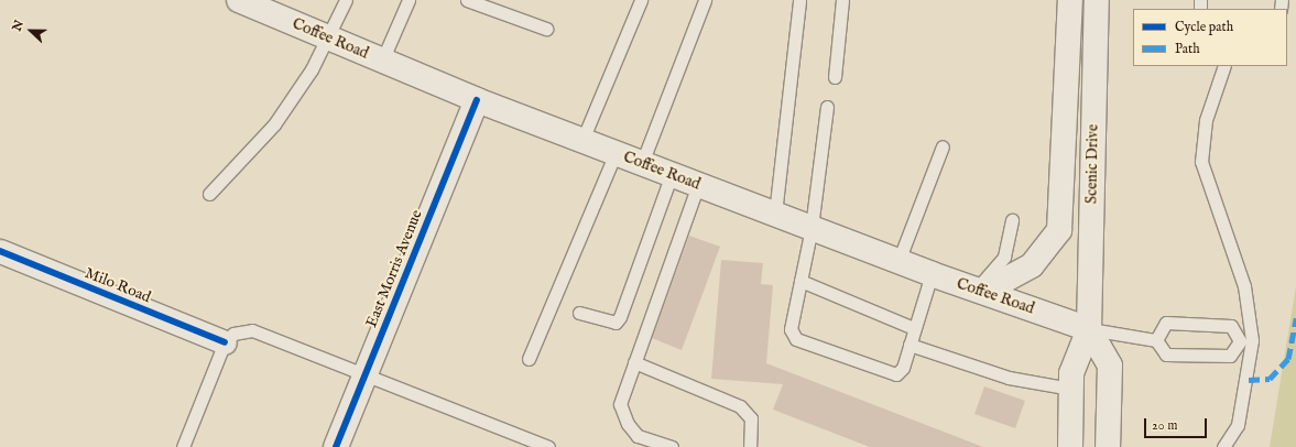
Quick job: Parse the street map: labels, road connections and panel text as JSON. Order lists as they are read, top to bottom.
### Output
{
  "streets": {
    "main road": ["Coffee Road", "Scenic Drive", "East Morris Avenue"],
    "street": ["Milo Road"]
  },
  "crossings": [
    ["Coffee Road", "Scenic Drive"],
    ["Coffee Road", "East Morris Avenue"]
  ],
  "legend": ["Cycle path", "Path"],
  "scale_bar": "20 m",
  "north": "left"
}
